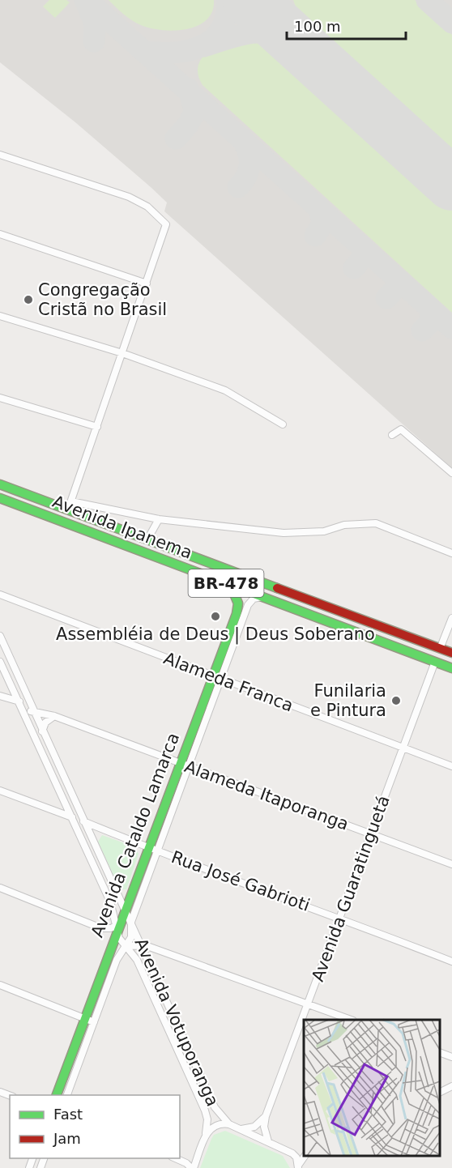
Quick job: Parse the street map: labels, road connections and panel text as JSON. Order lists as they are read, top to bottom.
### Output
{
  "streets": {
    "main road": ["Avenida Ipanema", "BR-478", "Avenida Cataldo Lamarca"],
    "street": [
      "Alameda Franca",
      "Alameda Itaporanga",
      "Rua José Gabrioti",
      "Avenida Guaratinguetá",
      "Avenida Votuporanga"
    ]
  },
  "crossings": [
    ["Avenida Ipanema", "Avenida Cataldo Lamarca"],
    ["Avenida Ipanema", "Avenida Guaratinguetá"],
    ["Alameda Franca", "Avenida Cataldo Lamarca"],
    ["Alameda Franca", "Avenida Guaratinguetá"],
    ["Alameda Itaporanga", "Avenida Cataldo Lamarca"],
    ["Alameda Itaporanga", "Avenida Guaratinguetá"],
    ["Avenida Cataldo Lamarca", "Rua José Gabrioti"],
    ["Avenida Cataldo Lamarca", "Avenida Votuporanga"],
    ["Rua José Gabrioti", "Avenida Guaratinguetá"]
  ],
  "places": ["Congregação Cristã no Brasil", "Assembléia de Deus | Deus Soberano", "Funilaria e Pintura"],
  "legend": ["Fast", "Jam"],
  "scale_bar": "100 m"
}
